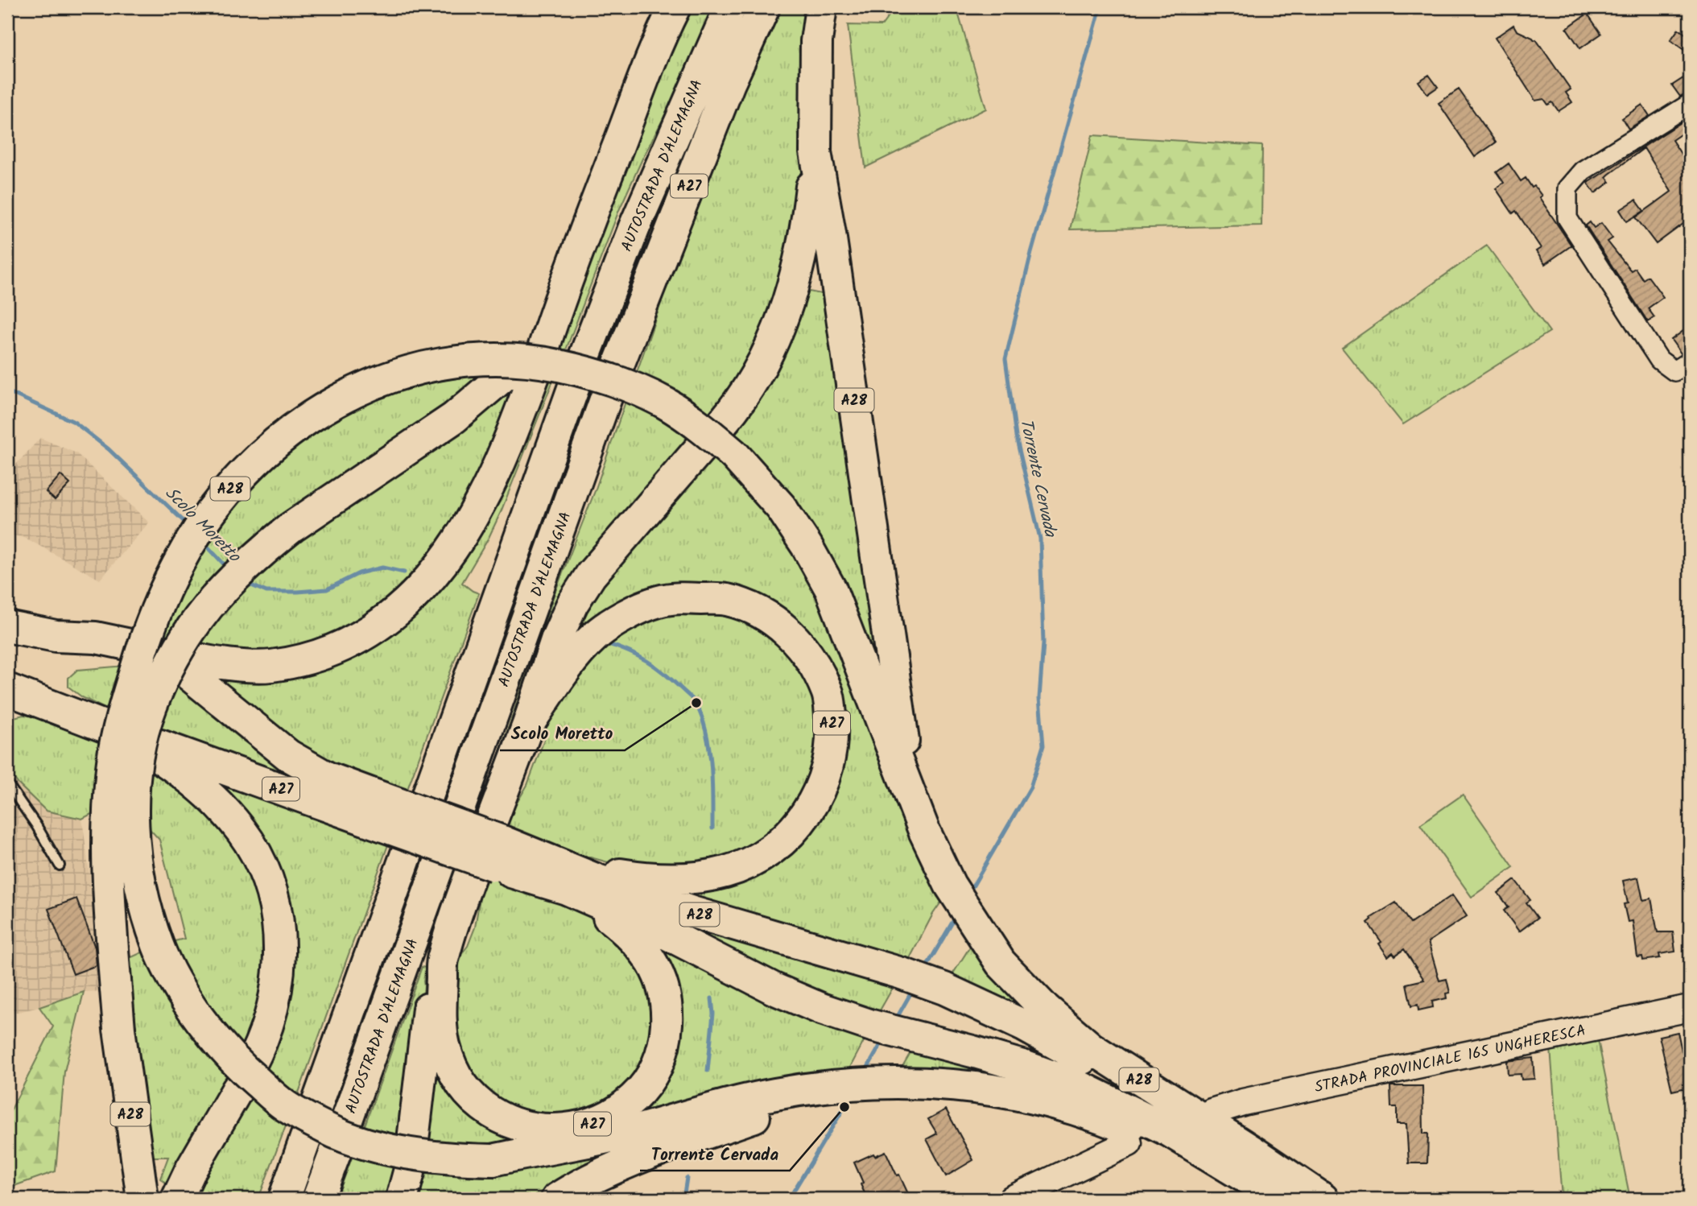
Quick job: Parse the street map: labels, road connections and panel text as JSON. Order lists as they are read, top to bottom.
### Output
{
  "streets": {
    "highway": ["AUTOSTRADA D'ALEMAGNA", "A27", "A28"],
    "main road": ["STRADA PROVINCIALE 165 UNGHERESCA"]
  },
  "crossings": [
    ["A27", "A28"]
  ],
  "water": ["Torrente Cervada", "Scolo Moretto"],
  "places": ["Scolo Moretto", "Torrente Cervada"]
}
